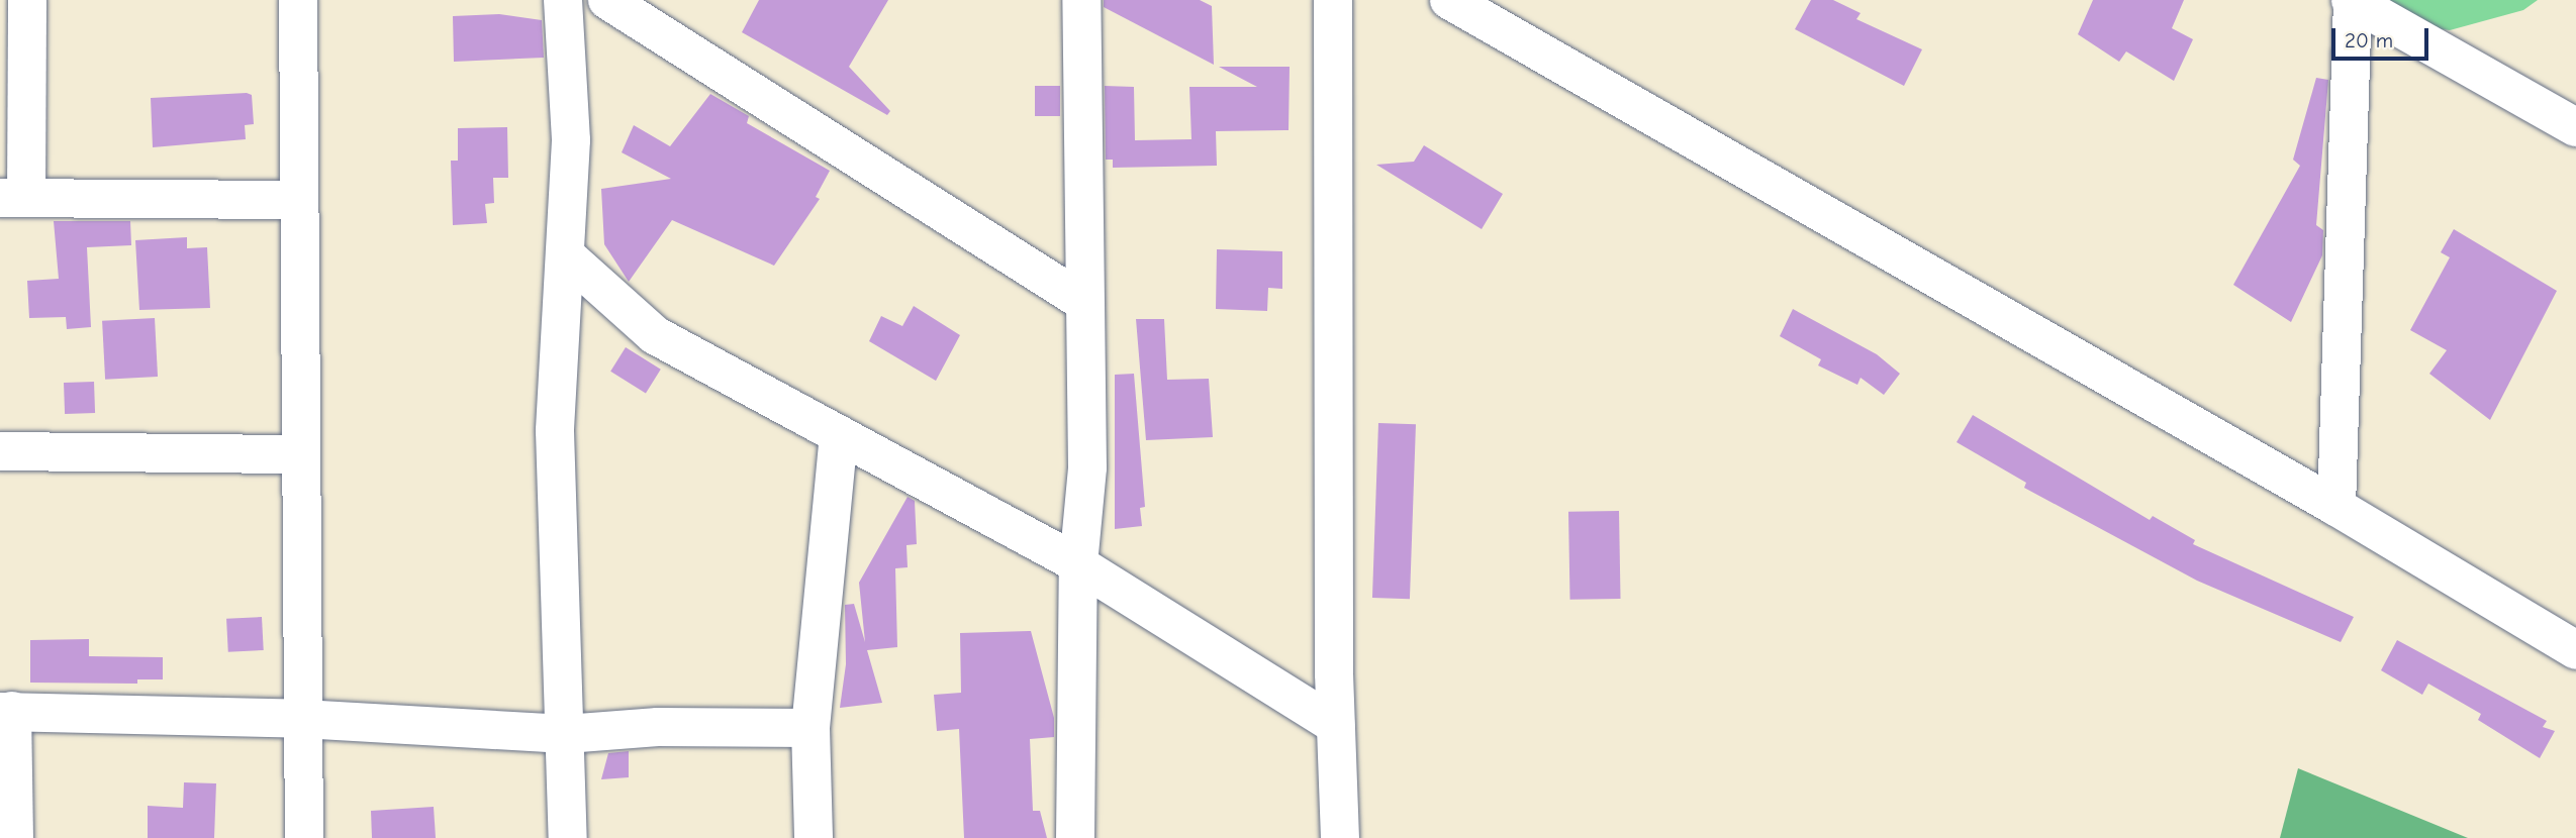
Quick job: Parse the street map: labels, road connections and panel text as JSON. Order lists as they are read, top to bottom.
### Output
{
  "scale_bar": "20 m"
}
